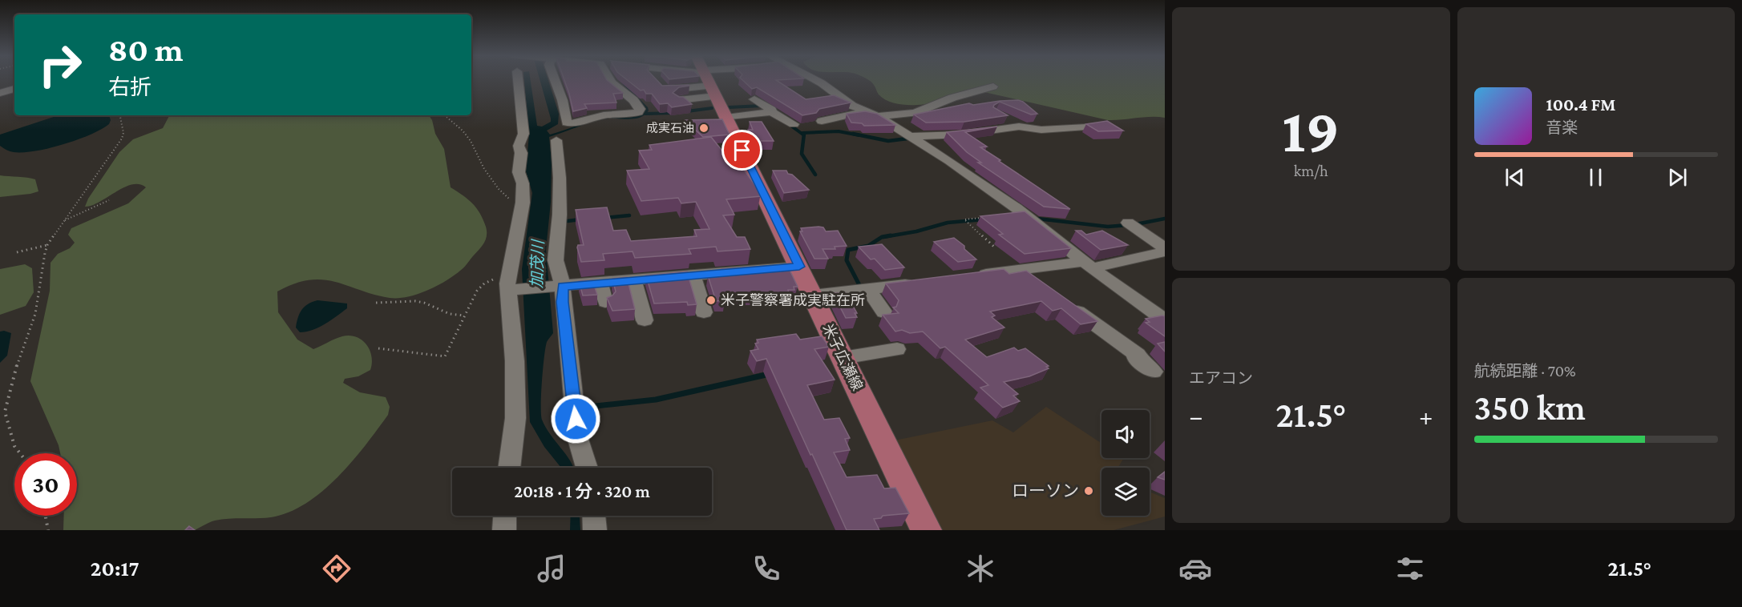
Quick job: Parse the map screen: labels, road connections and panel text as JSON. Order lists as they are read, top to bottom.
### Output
{
  "streets": {
    "main road": ["米子広瀬線"]
  },
  "water": ["加茂川"],
  "places": ["成実石油", "米子警察署成実駐在所", "ローソン"],
  "page": {
    "tile": [
      ["19", "km/h"],
      "エアコン",
      ["航続距離 · 70%", "350 km"]
    ],
    "turn": ["80 m", "右折"],
    "song": ["100.4 FM", "音楽"],
    "heat": ["−", "21.5°", "+"],
    "limit": "30",
    "trip": "20:18 · 1 分 · 320 m",
    "tabs": ["20:17", "21.5°"]
  }
}
